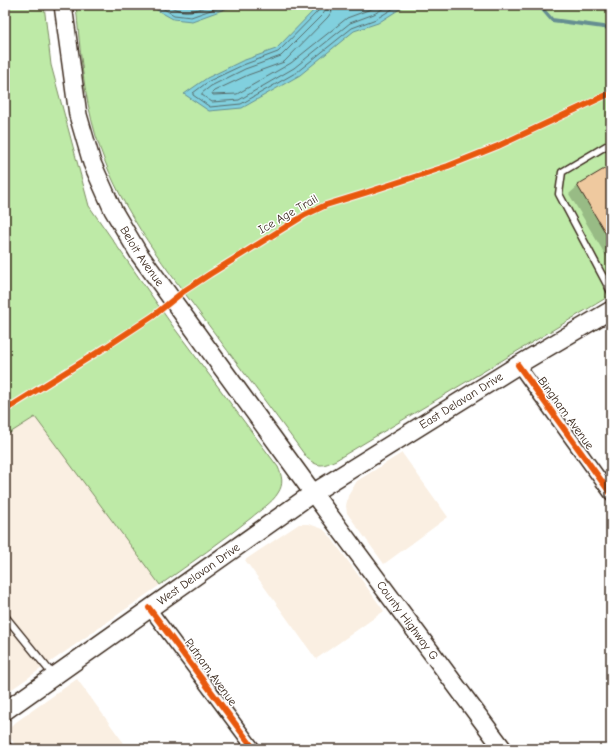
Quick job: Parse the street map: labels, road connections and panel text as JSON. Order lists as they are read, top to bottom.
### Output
{
  "streets": {
    "main road": [
      "Beloit Avenue",
      "East Delavan Drive",
      "West Delavan Drive",
      "County Highway G"
    ],
    "street": ["Bingham Avenue", "Putnam Avenue"],
    "cycle path": ["Ice Age Trail"]
  },
  "crossings": [
    ["Beloit Avenue", "East Delavan Drive"],
    ["Beloit Avenue", "West Delavan Drive"],
    ["Beloit Avenue", "County Highway G"],
    ["East Delavan Drive", "Bingham Avenue"],
    ["East Delavan Drive", "West Delavan Drive"],
    ["East Delavan Drive", "County Highway G"],
    ["West Delavan Drive", "County Highway G"],
    ["West Delavan Drive", "Putnam Avenue"]
  ]
}
